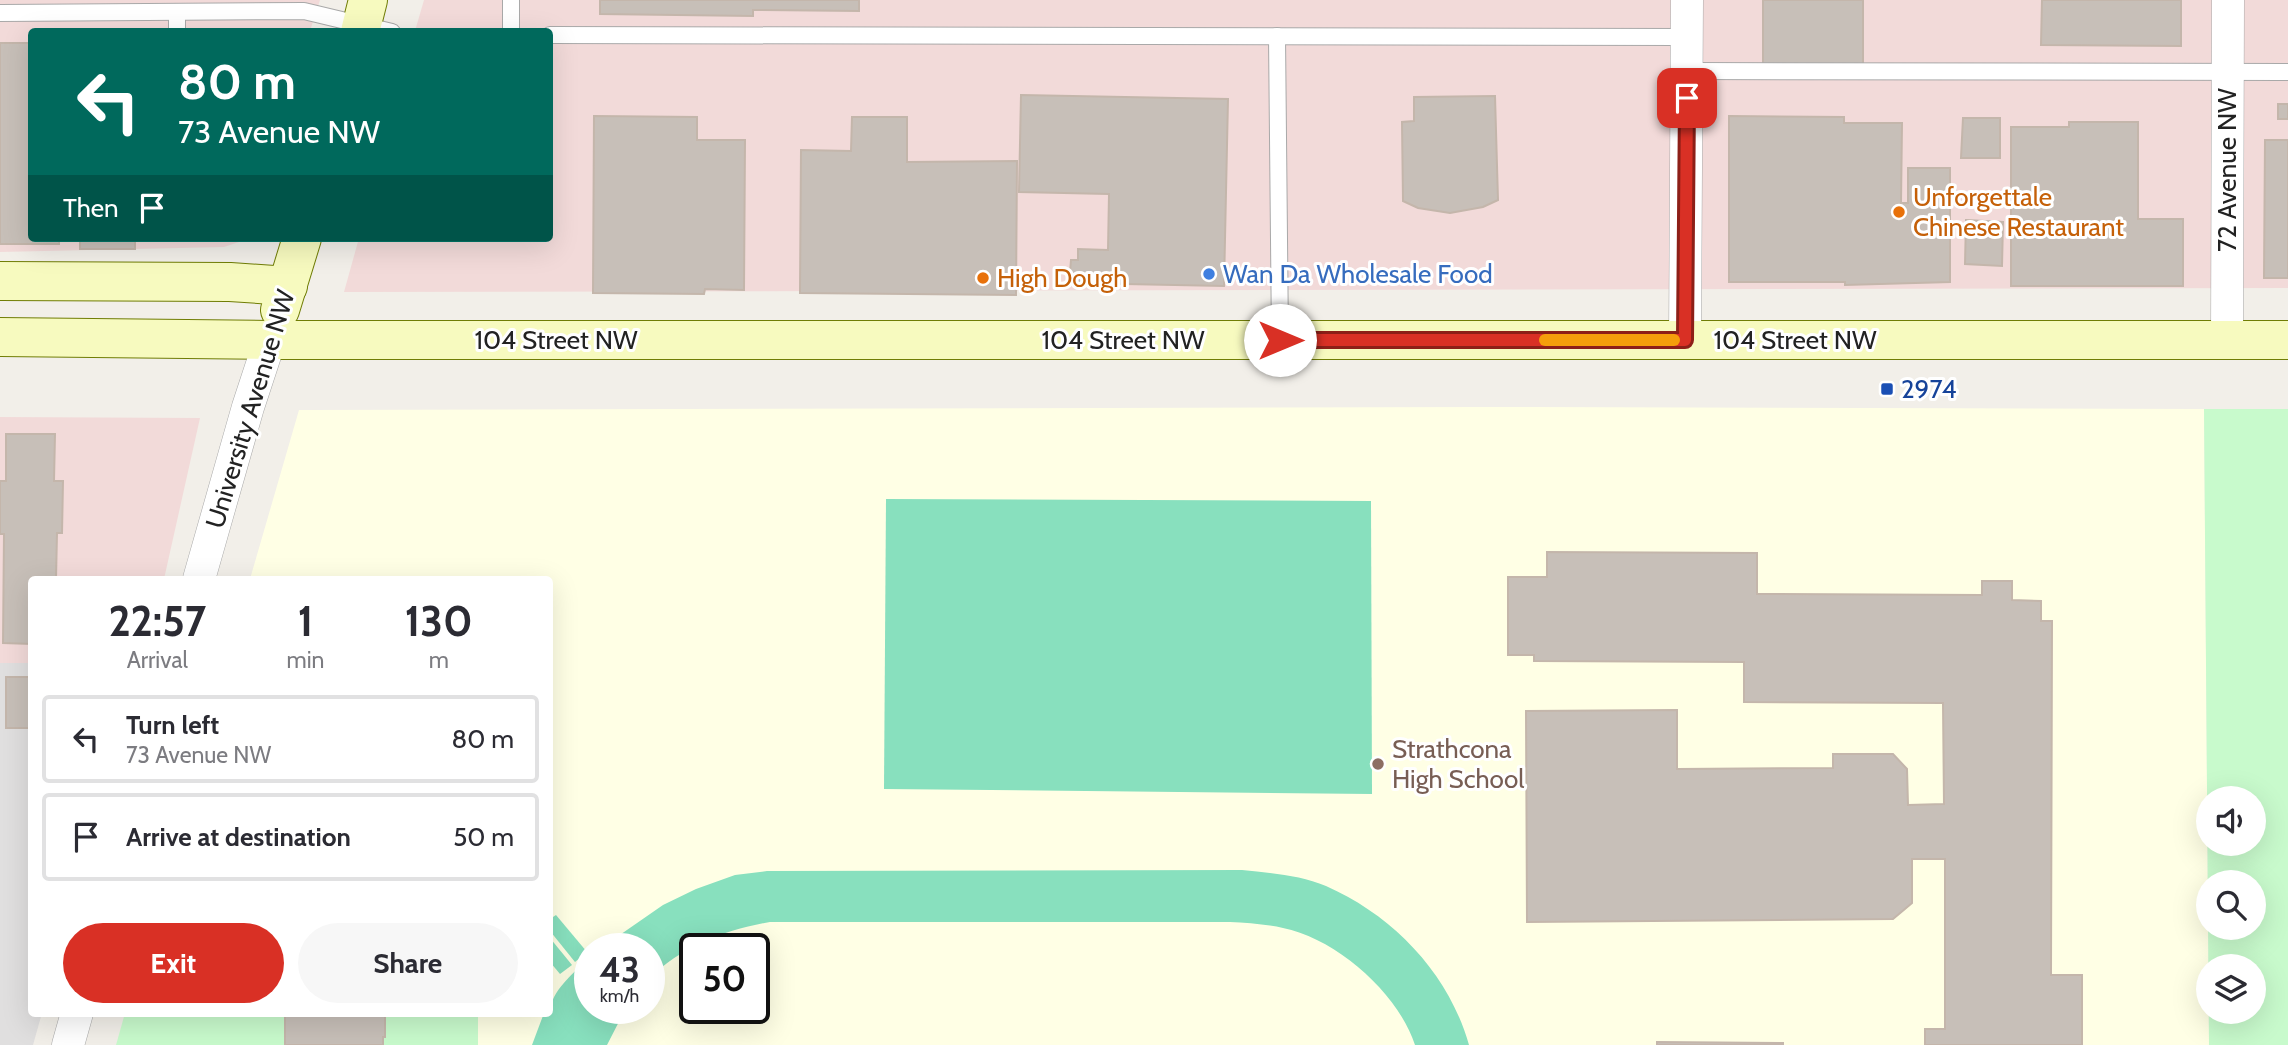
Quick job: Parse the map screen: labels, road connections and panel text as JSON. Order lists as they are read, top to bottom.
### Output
{
  "streets": {
    "main road": ["104 Street NW", "University Avenue NW"],
    "street": ["72 Avenue NW"]
  },
  "crossings": [
    ["72 Avenue NW", "104 Street NW"],
    ["104 Street NW", "University Avenue NW"]
  ],
  "places": {
    "other": [
      "Unforgettale Chinese Restaurant",
      "Wan Da Wholesale Food",
      "High Dough",
      "Strathcona High School"
    ],
    "transit": ["2974"]
  },
  "page": {
    "turn": ["80 m", "73 Avenue NW"],
    "then": "Then",
    "eta": [
      "22:57",
      "Arrival",
      "1",
      "min",
      "130",
      "m"
    ],
    "list": [
      {
        "name": "Turn left",
        "note": "73 Avenue NW",
        "value": "80 m"
      },
      {
        "name": "Arrive at destination",
        "value": "50 m"
      }
    ],
    "buttons": ["Exit", "Share"],
    "speed": "43 km/h",
    "limit": "50"
  }
}
